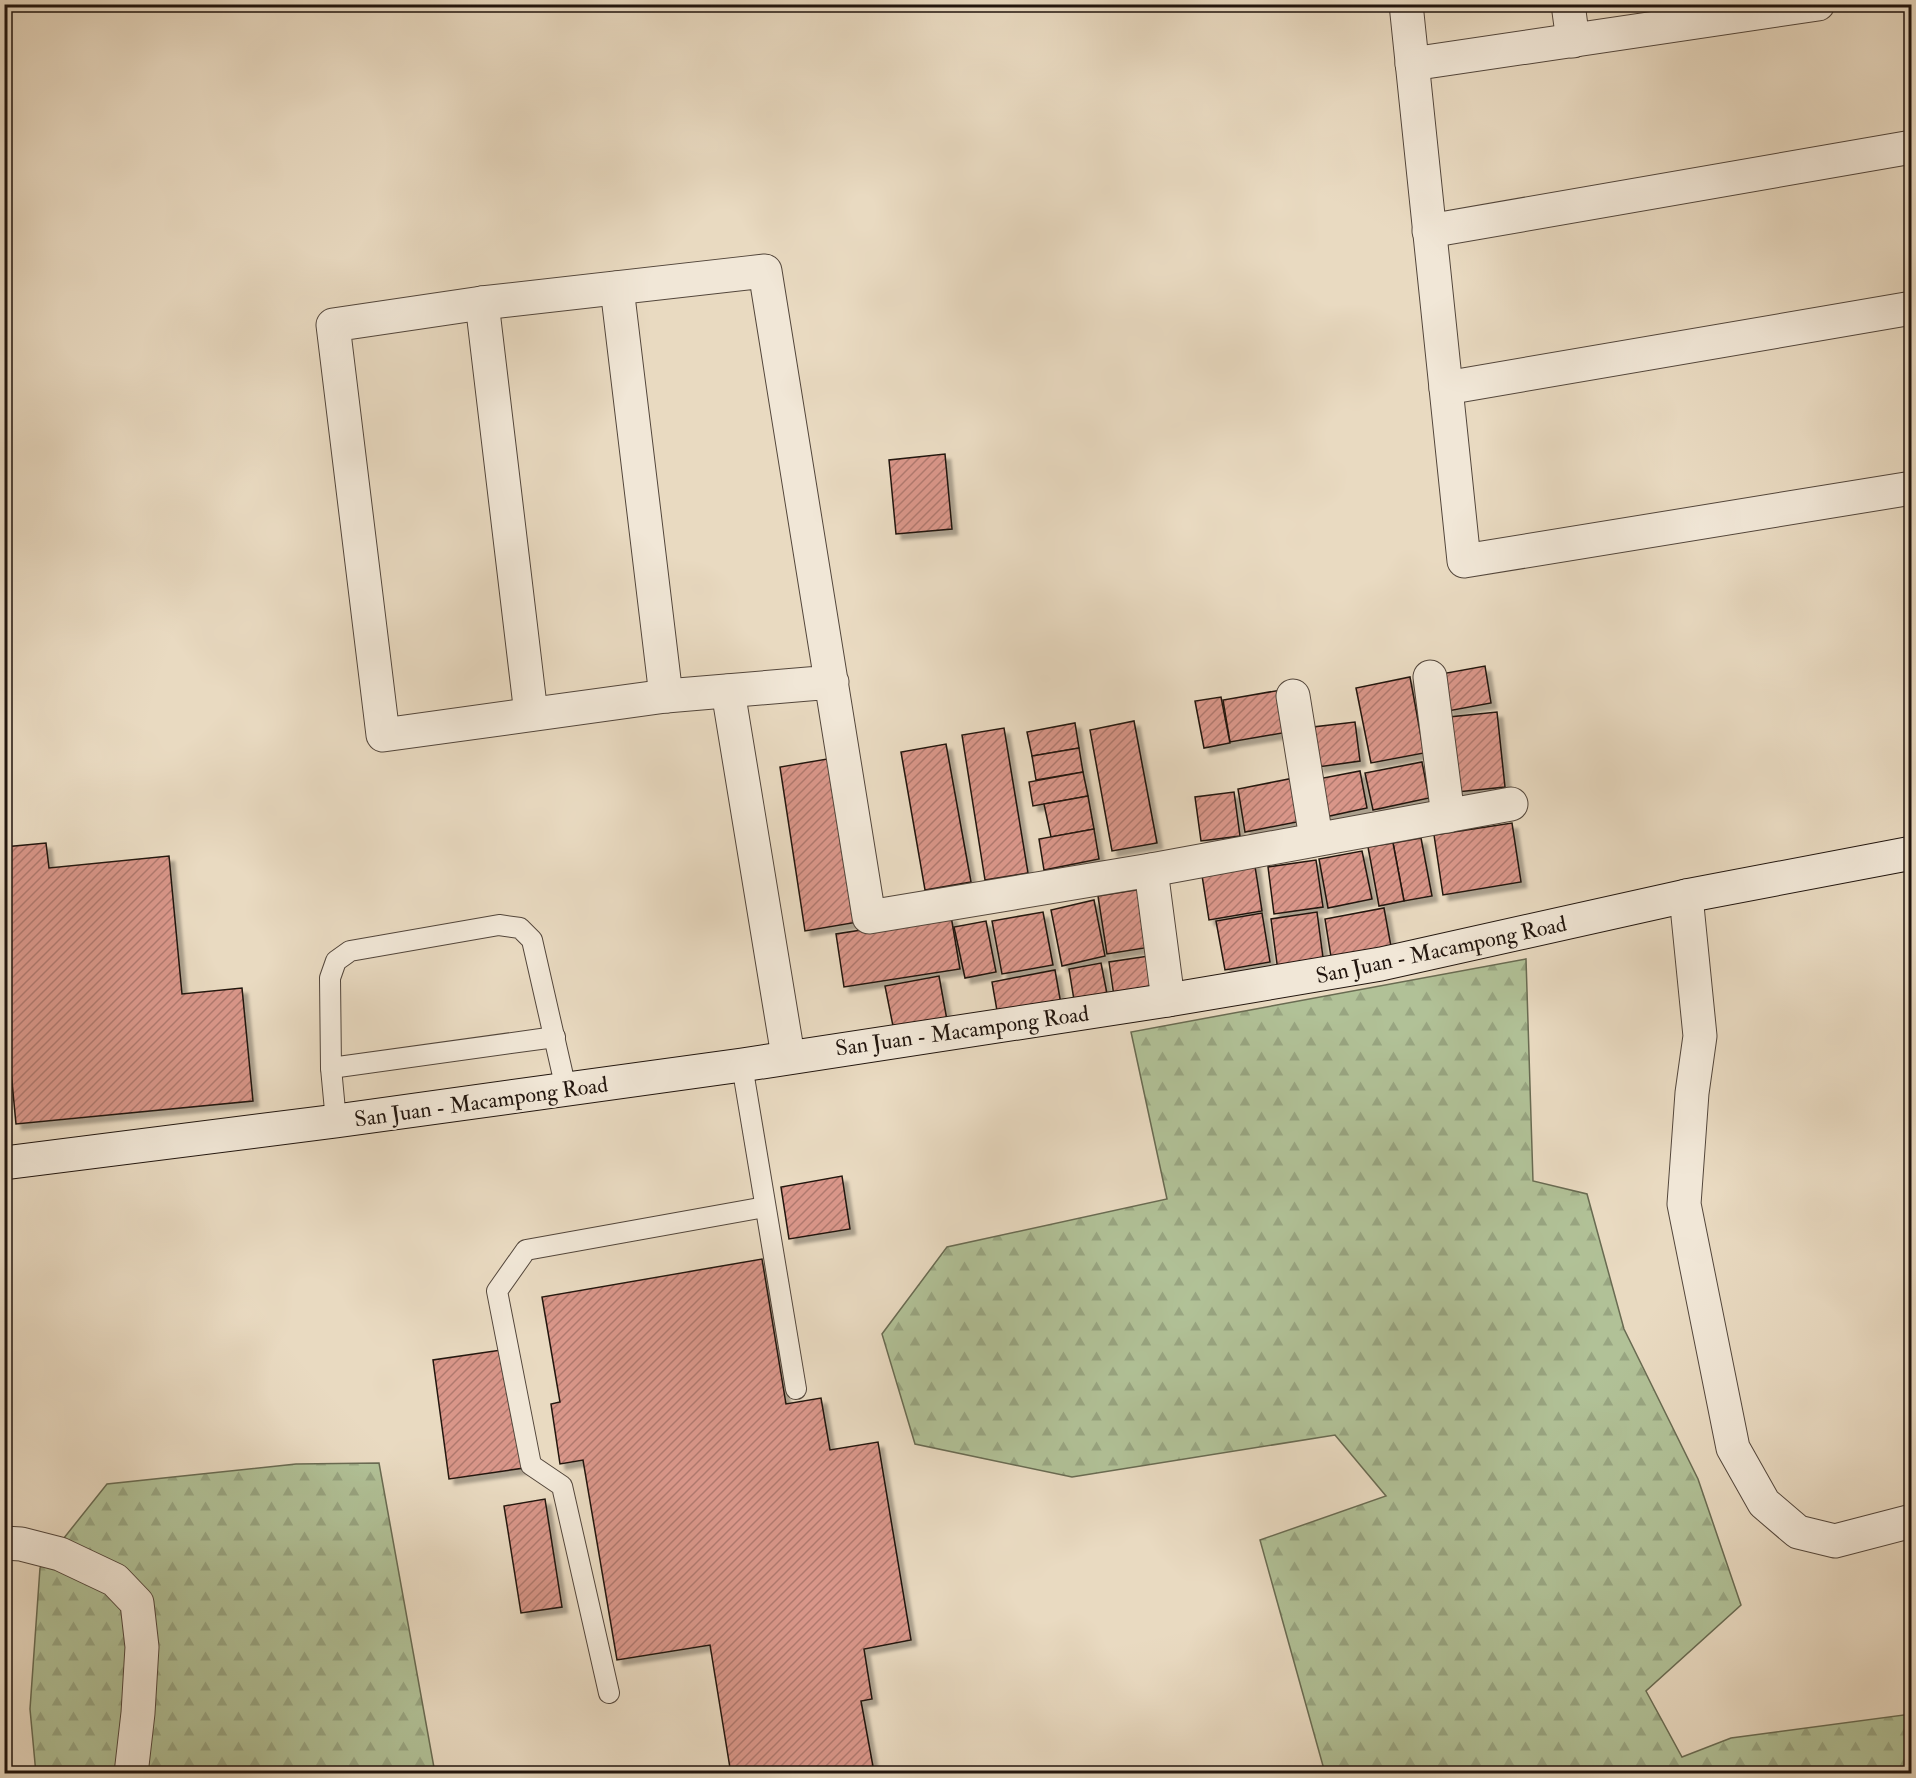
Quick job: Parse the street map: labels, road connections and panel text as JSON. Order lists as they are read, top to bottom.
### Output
{
  "streets": {
    "street": ["San Juan - Macampong Road"]
  }
}
